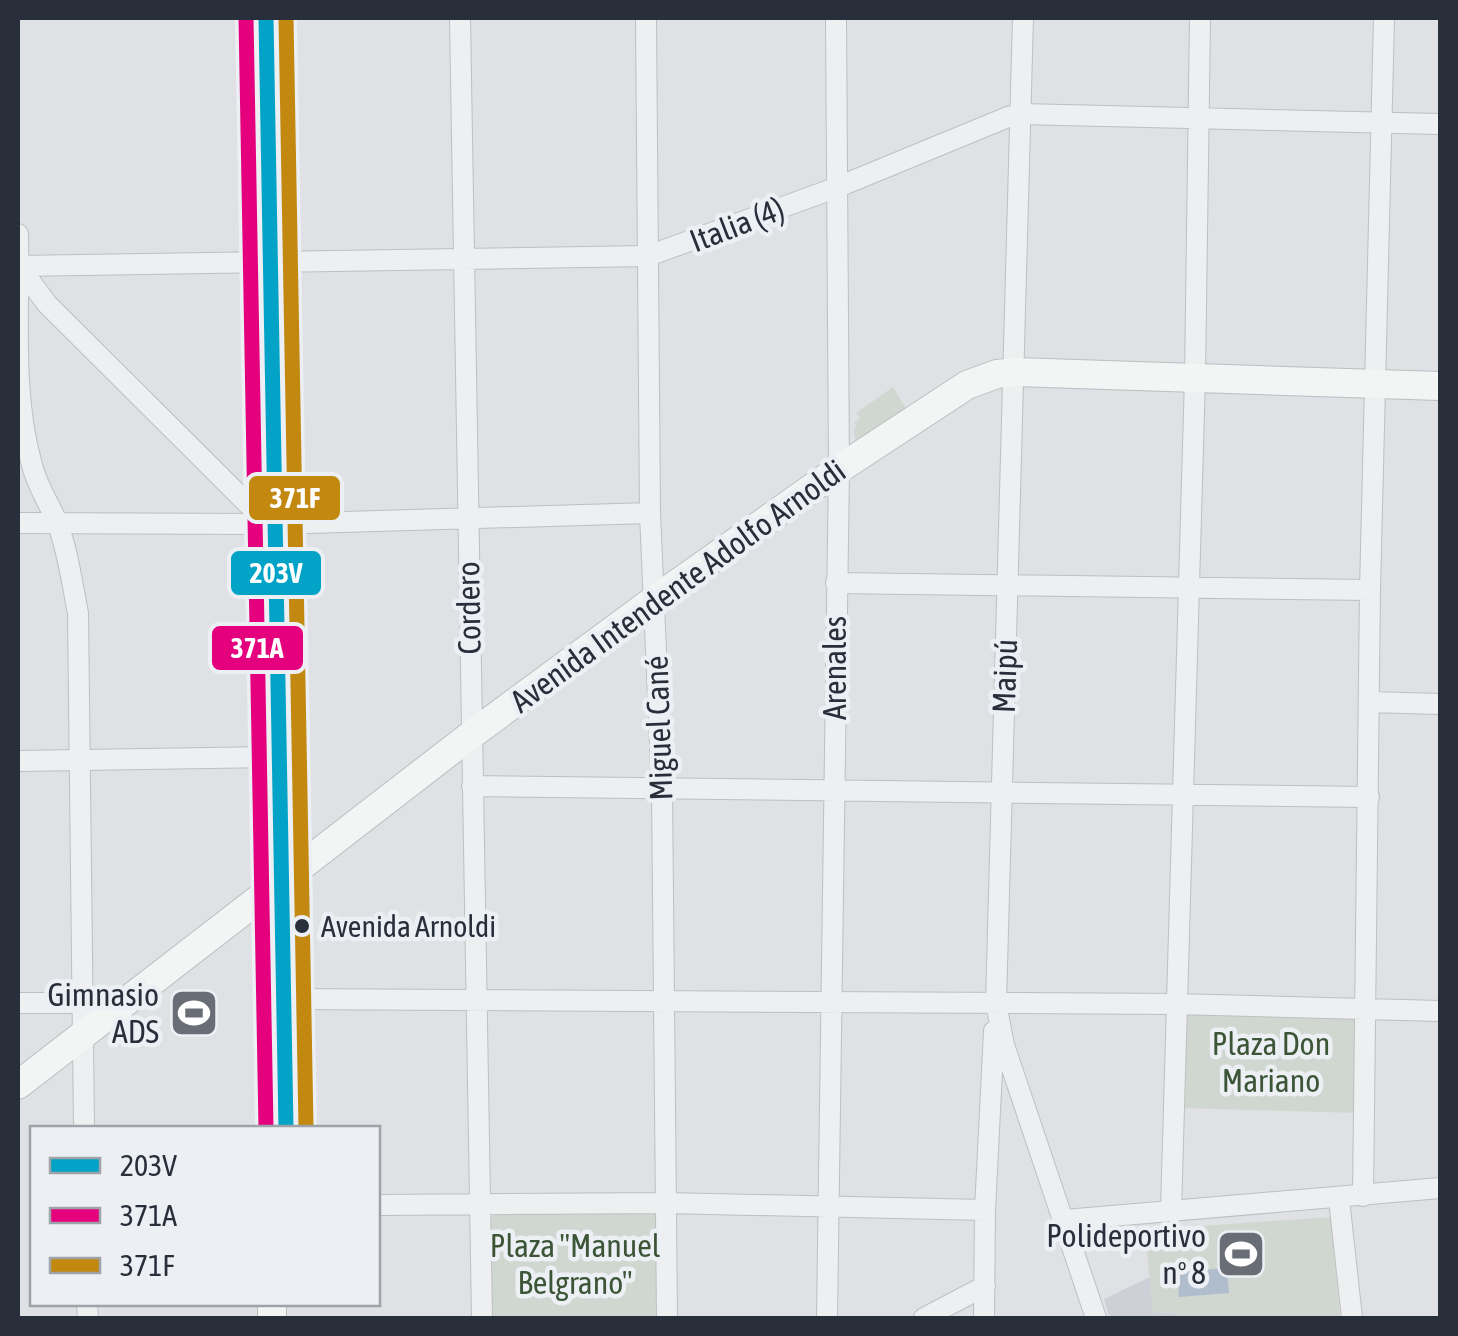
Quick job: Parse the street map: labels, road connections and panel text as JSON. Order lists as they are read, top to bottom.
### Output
{
  "streets": {
    "main road": ["Avenida Intendente Adolfo Arnoldi"],
    "street": [
      "Italia (4)",
      "Cordero",
      "Arenales",
      "Maipú",
      "Miguel Cané"
    ]
  },
  "crossings": [
    ["Italia (4)", "Cordero"],
    ["Italia (4)", "Arenales"],
    ["Italia (4)", "Maipú"],
    ["Italia (4)", "Miguel Cané"],
    ["Avenida Intendente Adolfo Arnoldi", "Cordero"],
    ["Avenida Intendente Adolfo Arnoldi", "Arenales"],
    ["Avenida Intendente Adolfo Arnoldi", "Maipú"],
    ["Avenida Intendente Adolfo Arnoldi", "Miguel Cané"]
  ],
  "parks": ["Plaza Don Mariano", "Plaza \"Manuel Belgrano\""],
  "places": {
    "other": ["Avenida Arnoldi"],
    "sports": ["Gimnasio ADS", "Polideportivo n° 8"]
  },
  "lines": ["transit line 203V", "transit line 371A", "transit line 371F"],
  "legend": ["203V", "371A", "371F"]
}
